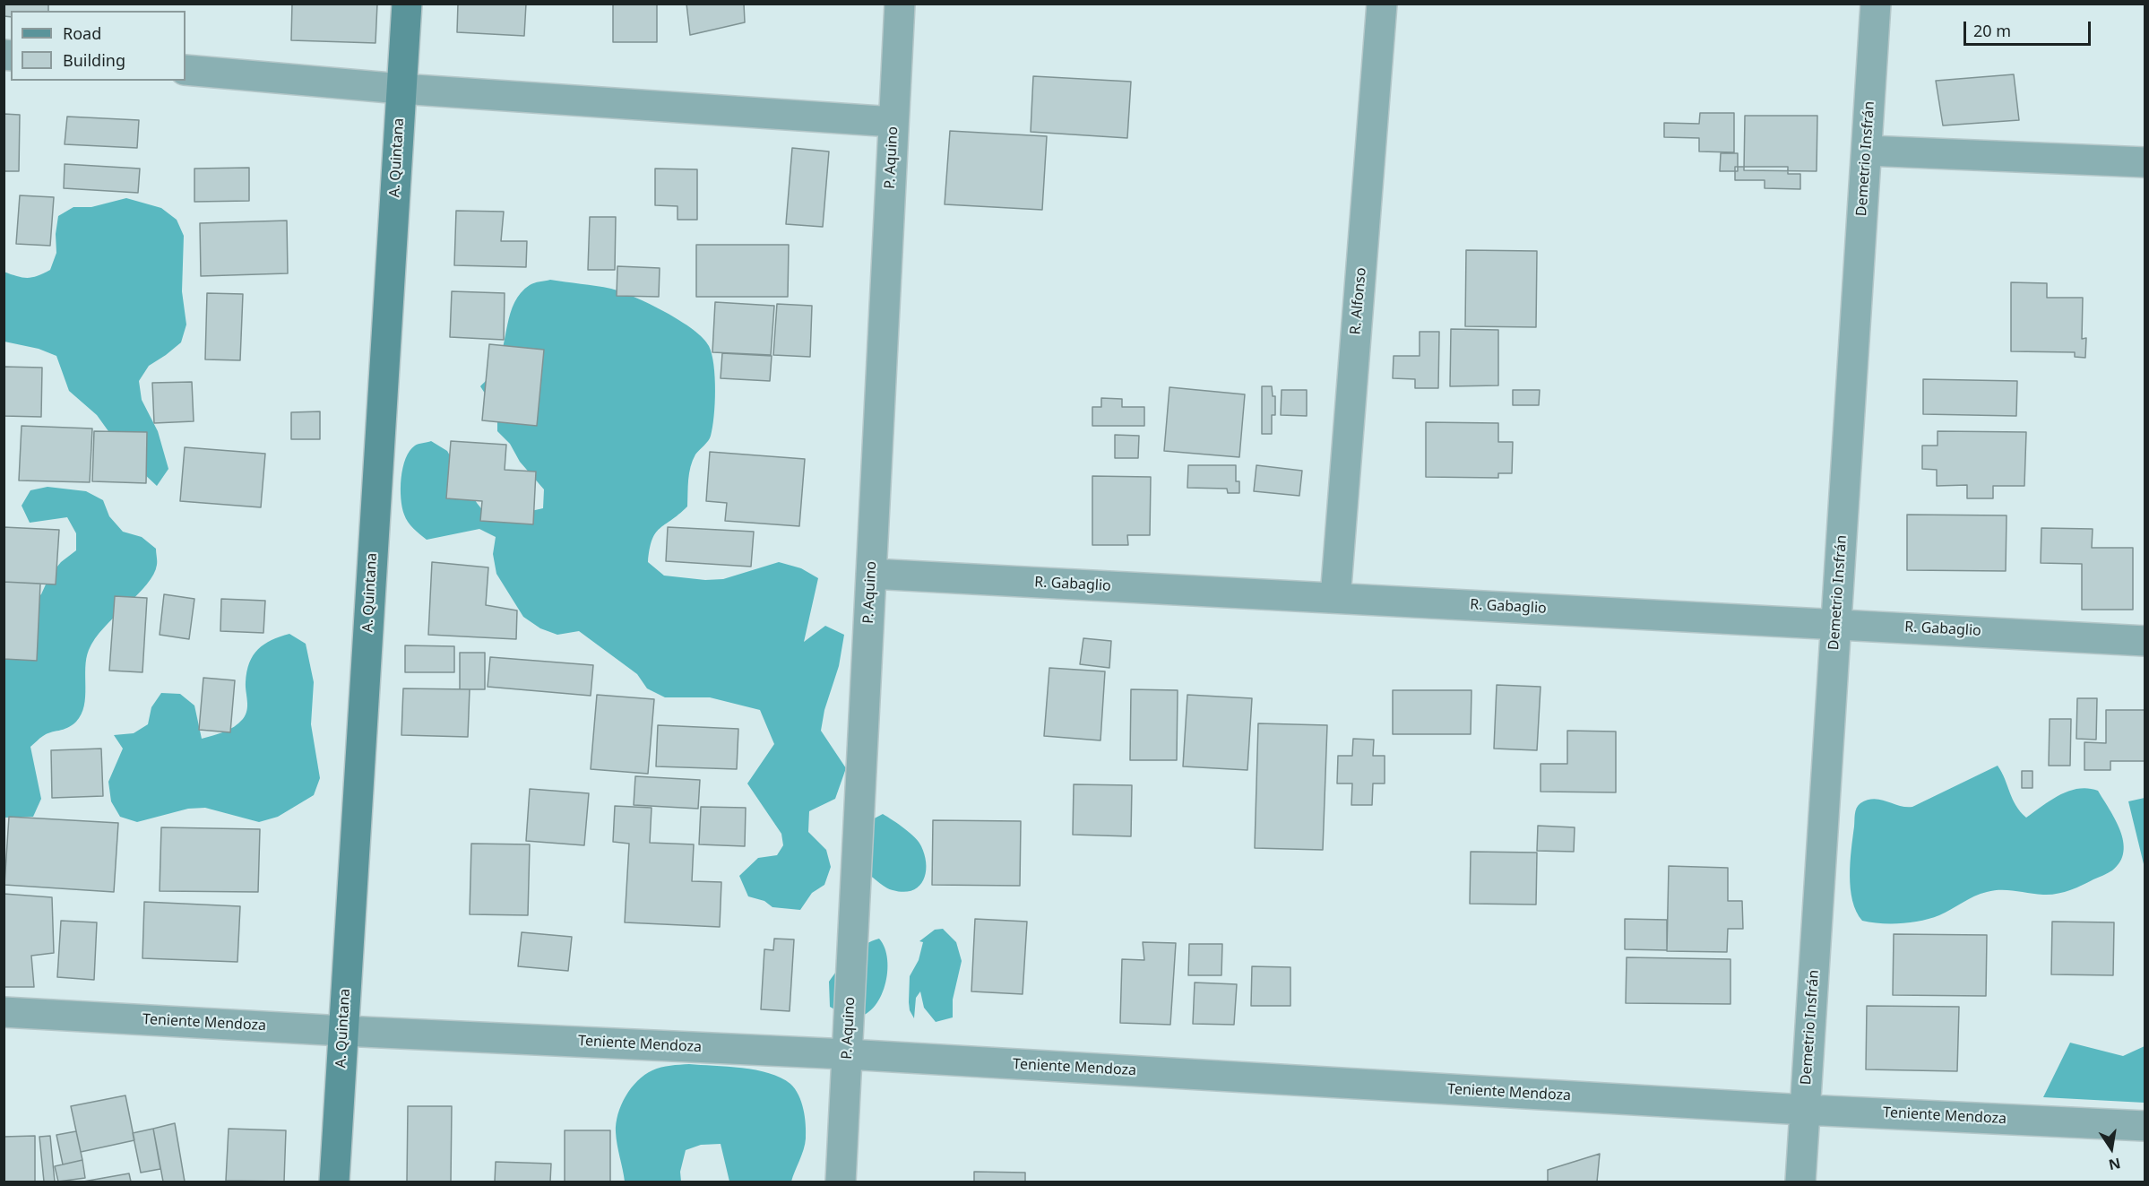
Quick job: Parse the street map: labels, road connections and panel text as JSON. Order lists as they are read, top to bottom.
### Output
{
  "streets": {
    "street": [
      "A. Quintana",
      "P. Aquino",
      "Demetrio Insfrán",
      "R. Alfonso",
      "R. Gabaglio",
      "Teniente Mendoza"
    ]
  },
  "crossings": [
    ["A. Quintana", "Teniente Mendoza"],
    ["P. Aquino", "R. Gabaglio"],
    ["P. Aquino", "Teniente Mendoza"],
    ["Demetrio Insfrán", "R. Gabaglio"],
    ["Demetrio Insfrán", "Teniente Mendoza"],
    ["R. Alfonso", "R. Gabaglio"]
  ],
  "legend": ["Road", "Building"],
  "scale_bar": "20 m",
  "north": "bottom"
}
